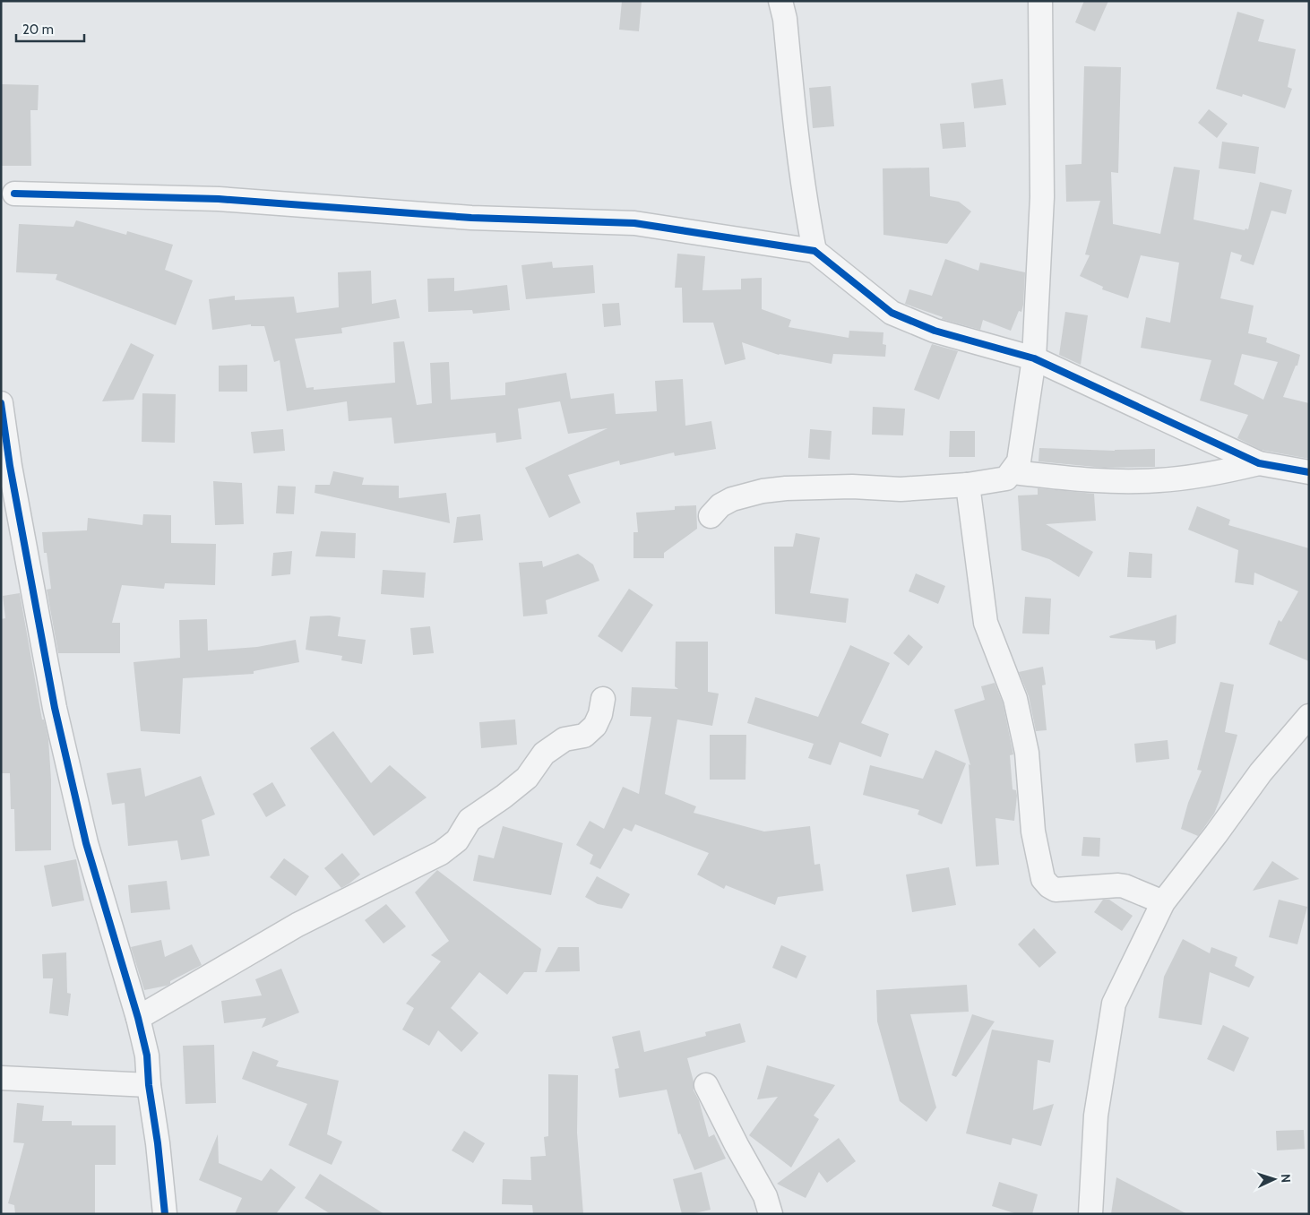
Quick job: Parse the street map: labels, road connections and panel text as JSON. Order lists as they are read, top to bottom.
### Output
{
  "scale_bar": "20 m",
  "north": "right"
}
